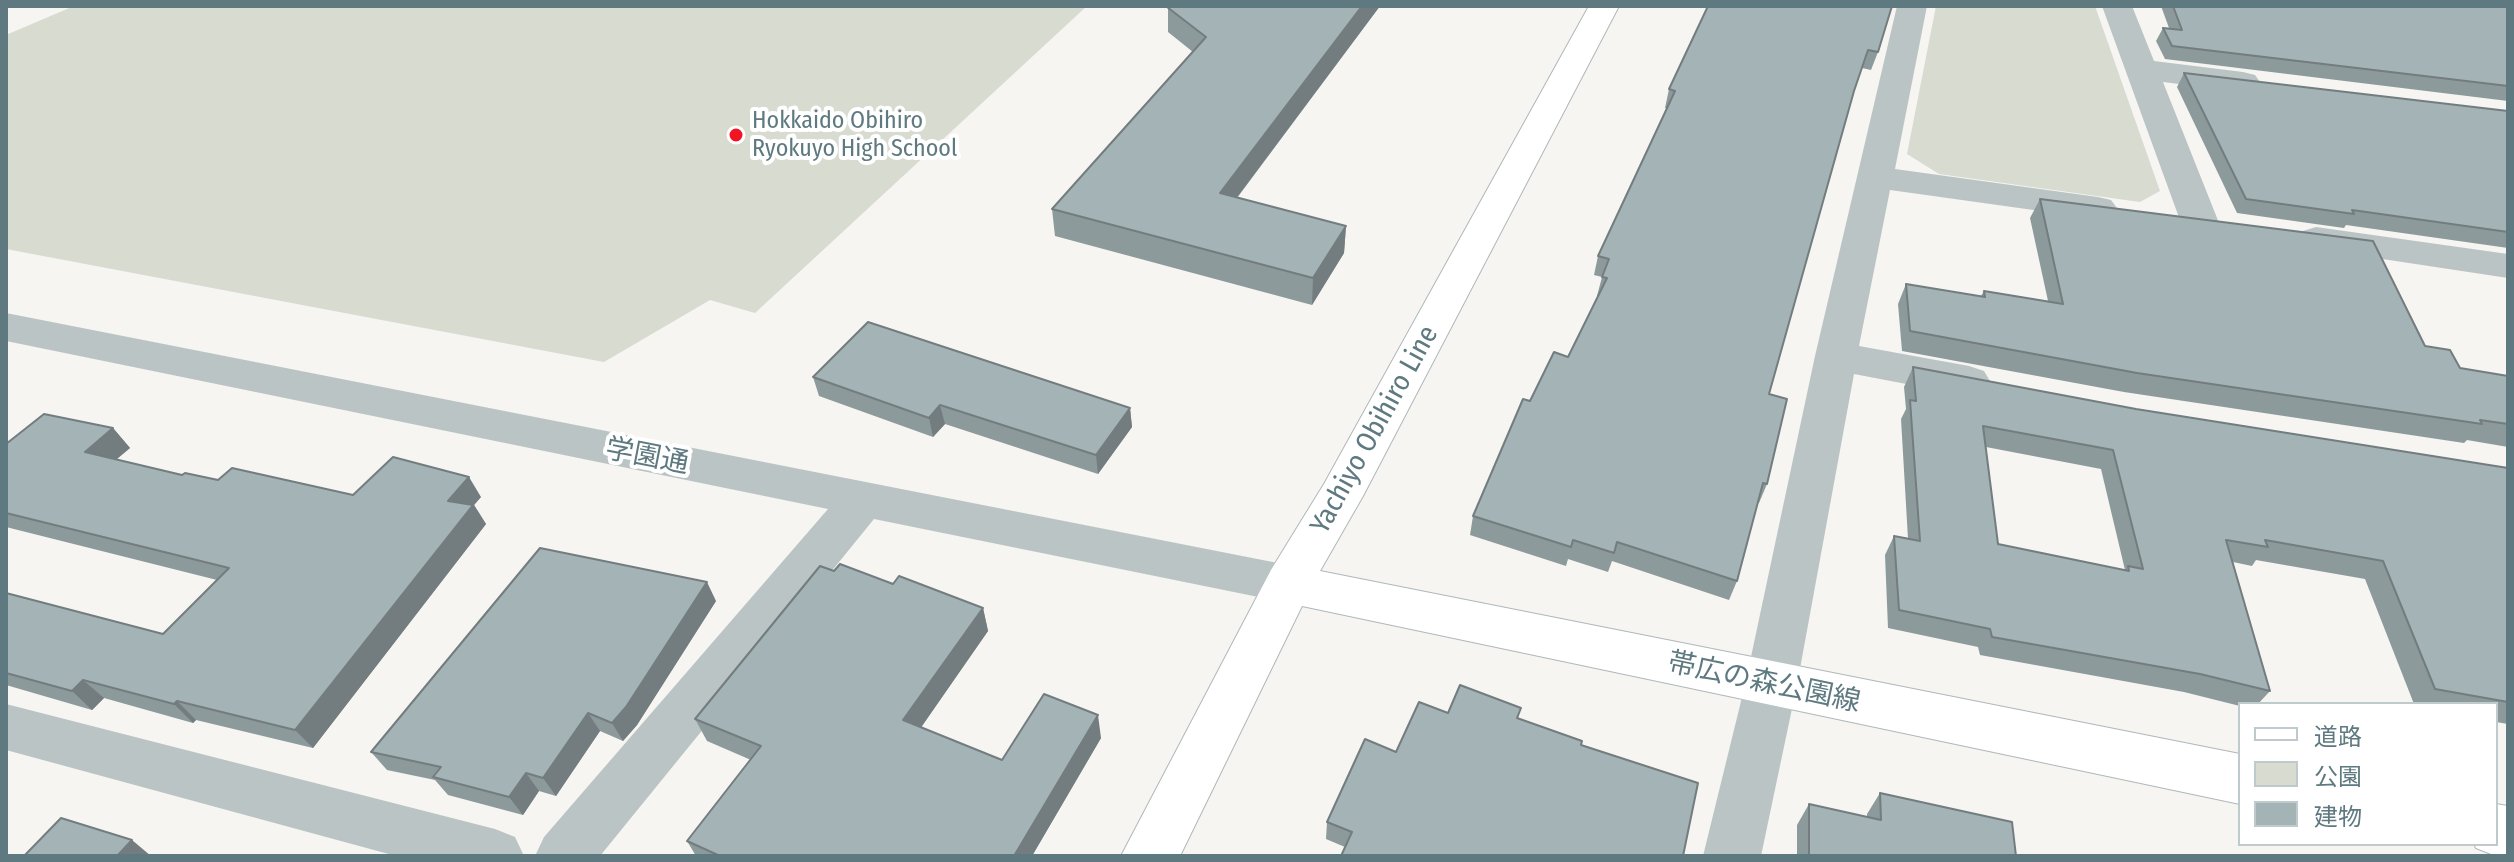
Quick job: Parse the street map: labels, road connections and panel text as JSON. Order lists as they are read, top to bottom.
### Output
{
  "streets": {
    "main road": ["Yachiyo Obihiro Line", "帯広の森公園線"],
    "street": ["学園通"]
  },
  "crossings": [
    ["Yachiyo Obihiro Line", "学園通"],
    ["Yachiyo Obihiro Line", "帯広の森公園線"],
    ["学園通", "帯広の森公園線"]
  ],
  "places": ["Hokkaido Obihiro Ryokuyo High School"],
  "legend": ["道路", "公園", "建物"]
}
